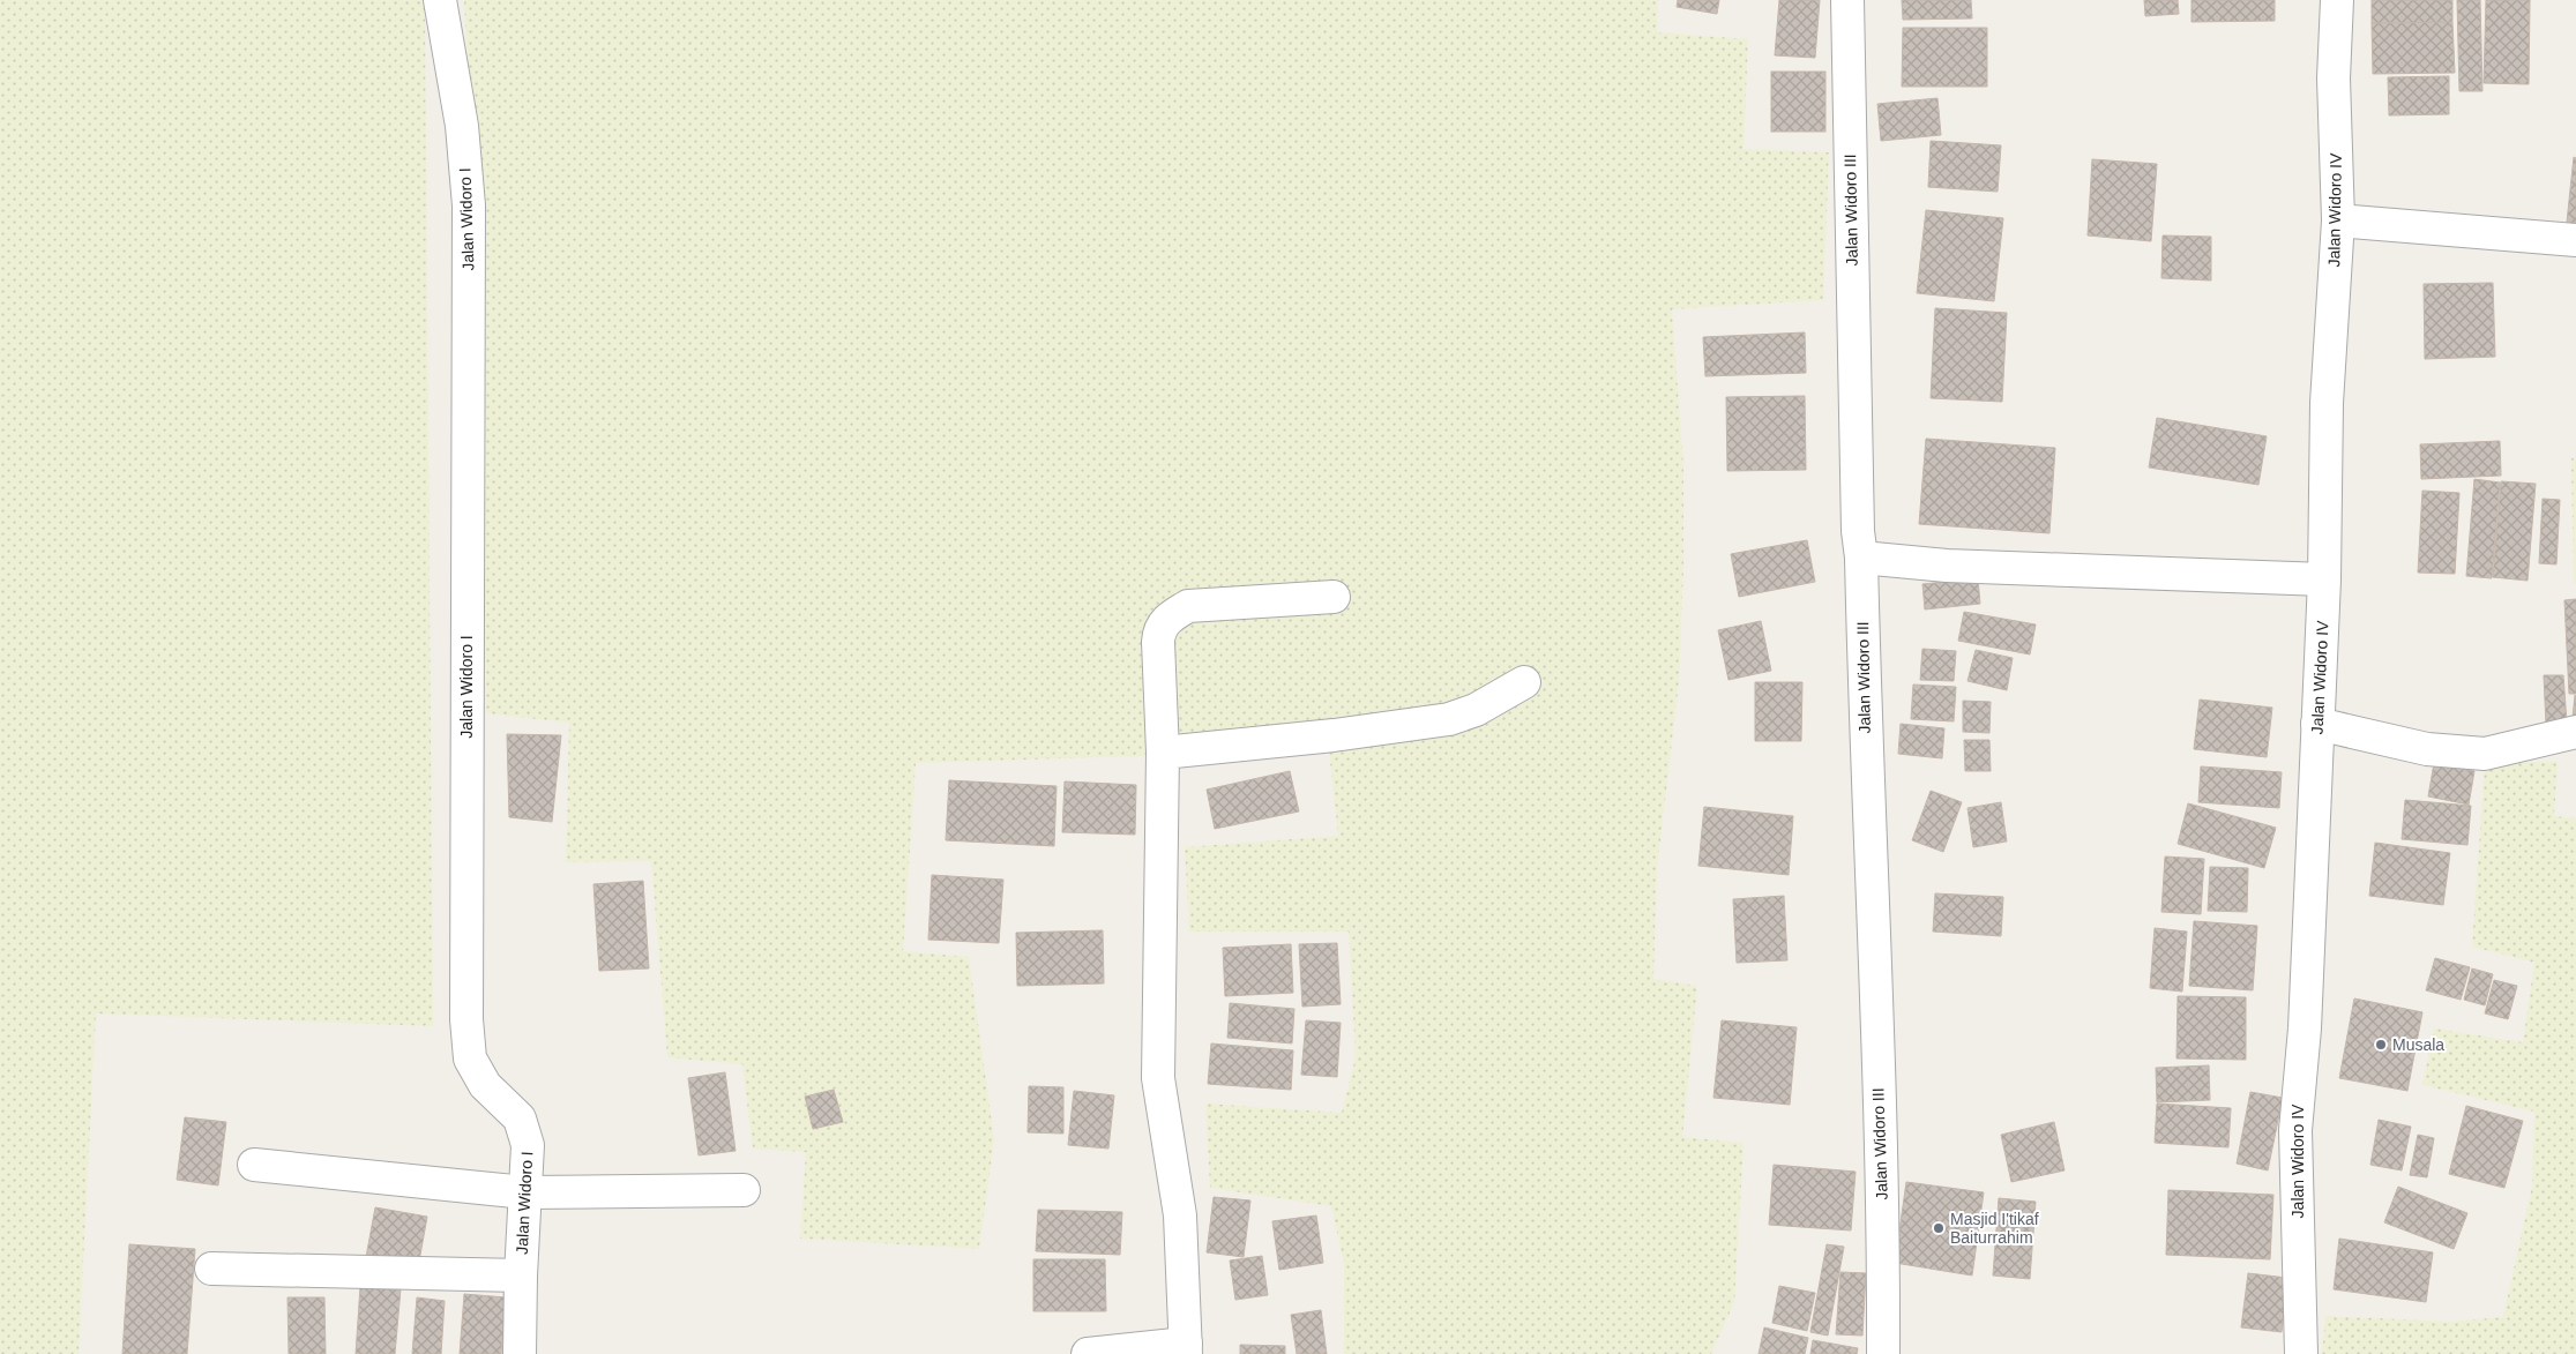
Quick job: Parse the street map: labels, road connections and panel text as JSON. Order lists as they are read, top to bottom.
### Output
{
  "streets": {
    "street": ["Jalan Widoro III", "Jalan Widoro IV", "Jalan Widoro I"]
  },
  "places": ["Musala", "Masjid I'tikaf Baiturrahim"]
}
